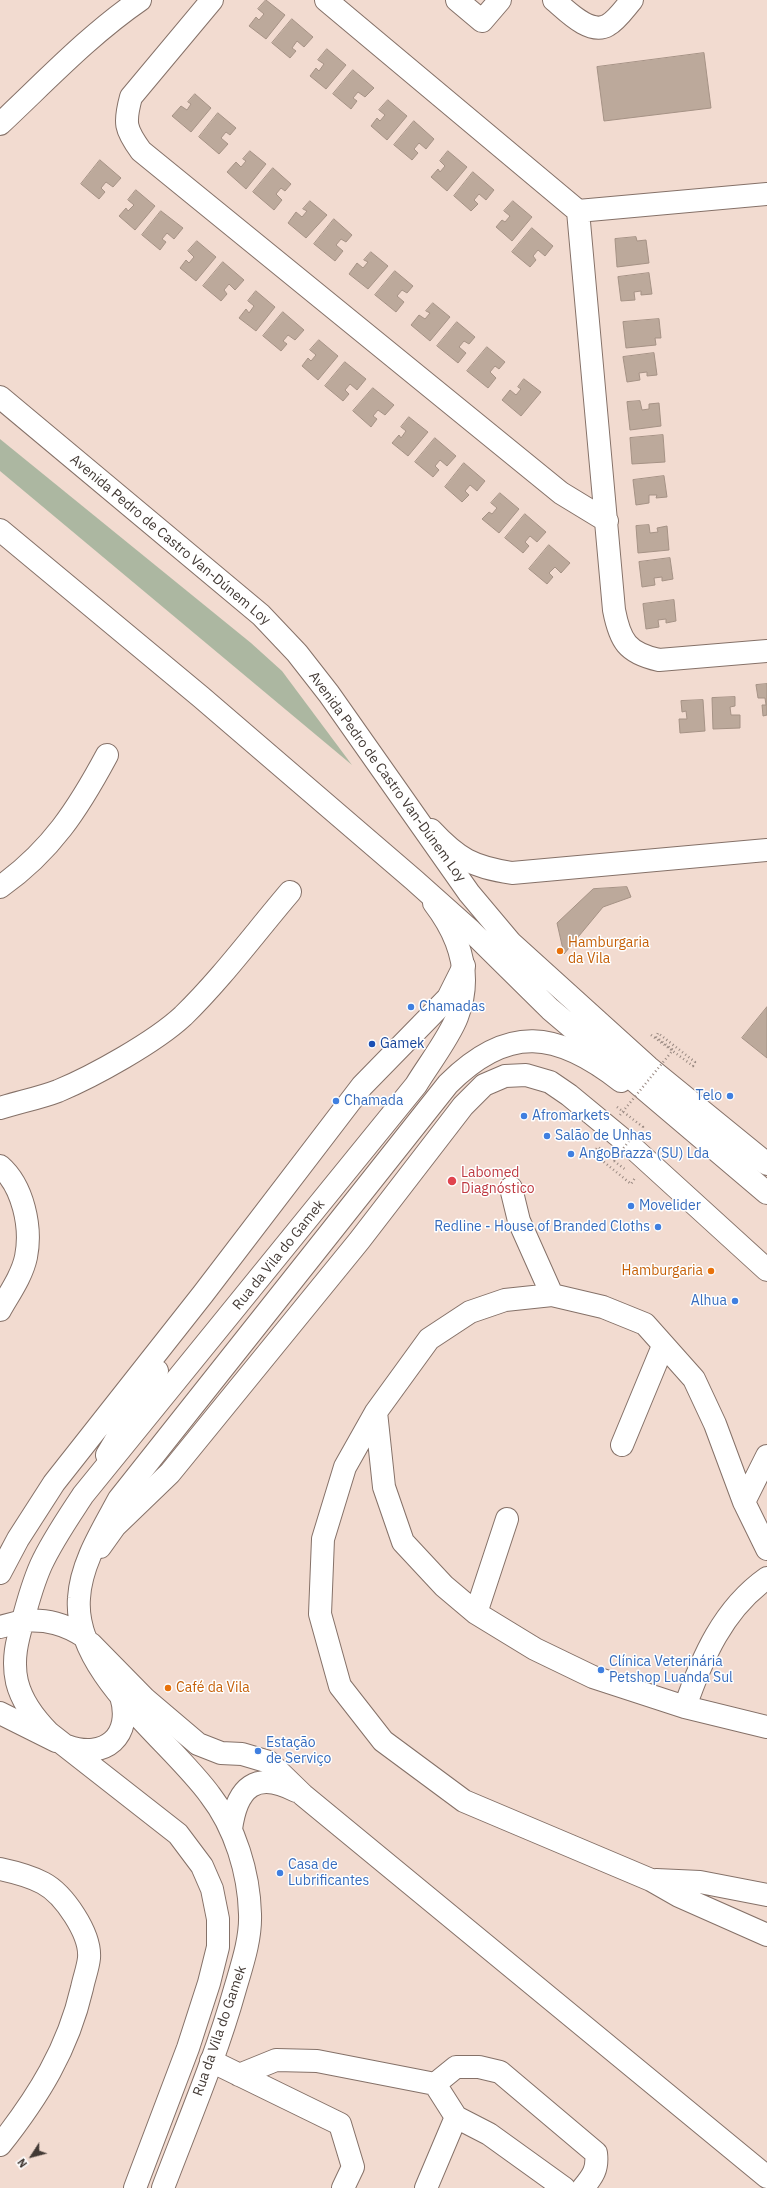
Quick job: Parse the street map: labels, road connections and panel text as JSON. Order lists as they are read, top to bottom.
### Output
{
  "streets": {
    "main road": ["Avenida Pedro de Castro Van-Dúnem Loy", "Rua da Vila do Gamek"]
  },
  "places": [
    "Hamburgaria da Vila",
    "Chamadas",
    "Gamek",
    "Telo",
    "Chamada",
    "Afromarkets",
    "Salão de Unhas",
    "AngoBrazza (SU) Lda",
    "Labomed Diagnóstico",
    "Movelider",
    "Redline - House of Branded Cloths",
    "Hamburgaria",
    "Alhua",
    "Clínica Veterinária Petshop Luanda Sul",
    "Café da Vila",
    "Estação de Serviço",
    "Casa de Lubrificantes"
  ],
  "north": "bottom left"
}
